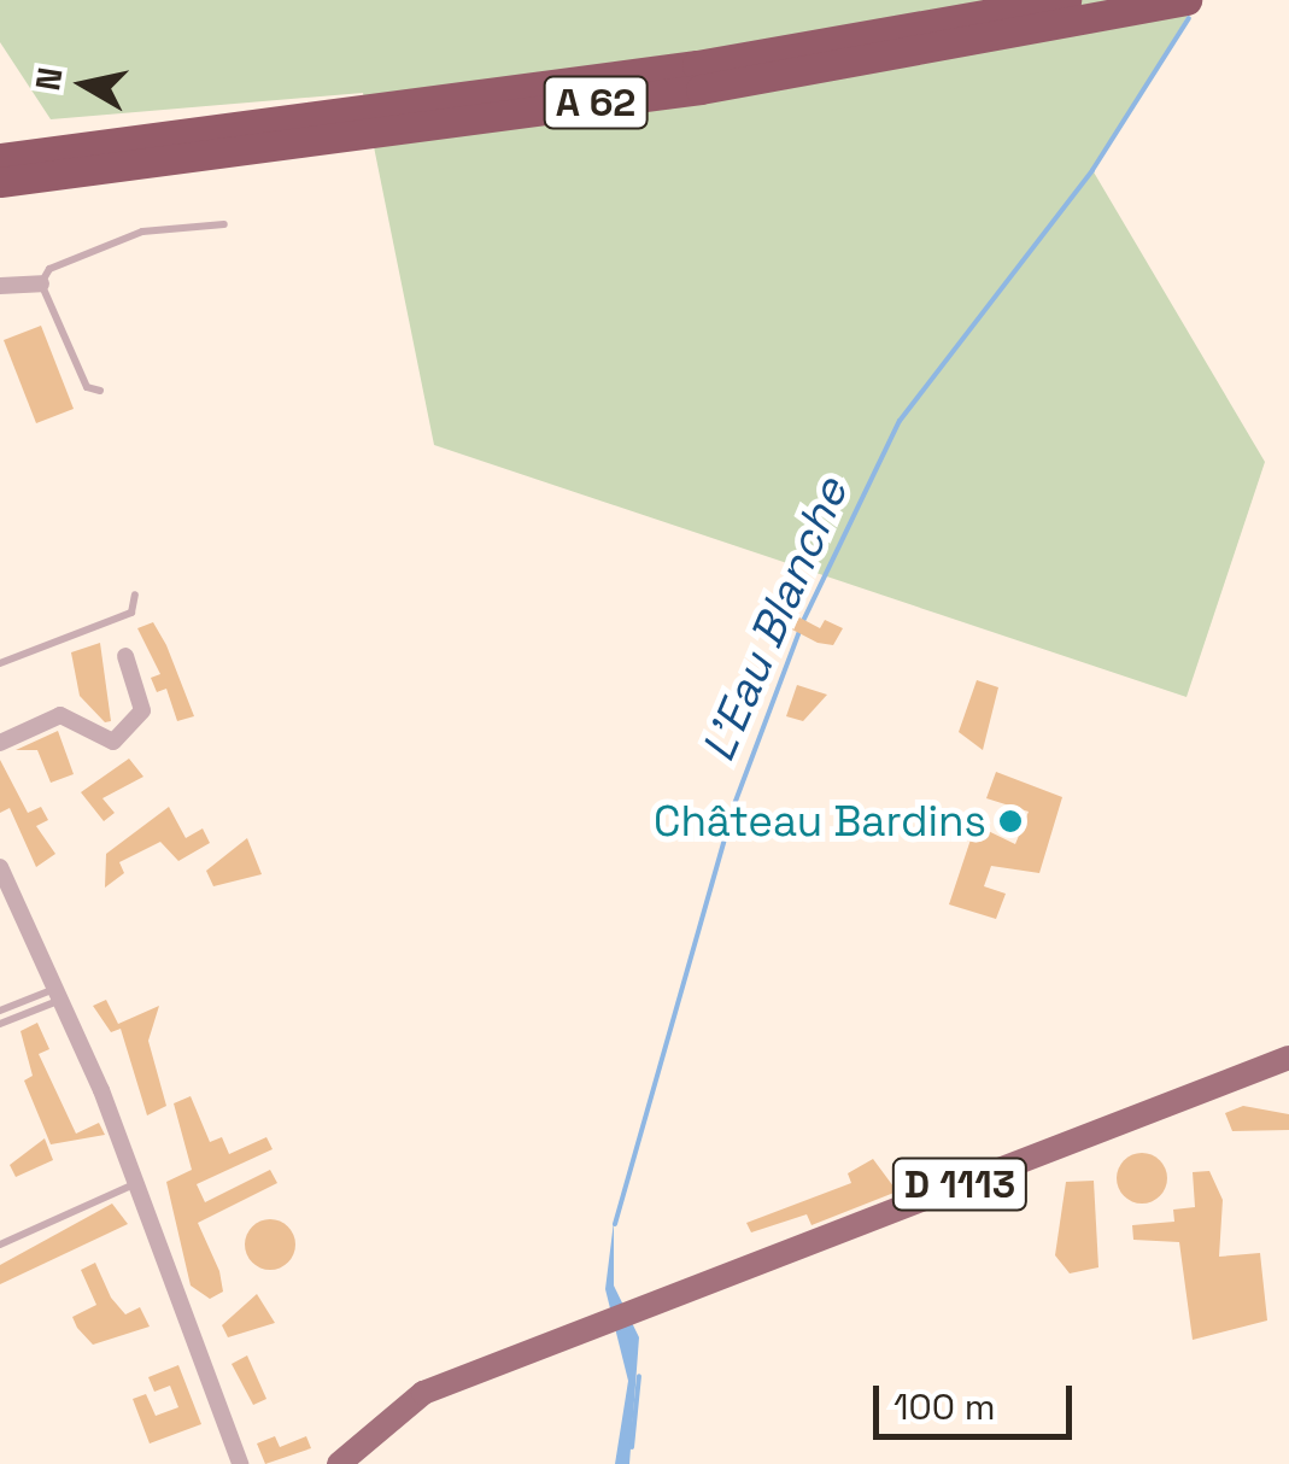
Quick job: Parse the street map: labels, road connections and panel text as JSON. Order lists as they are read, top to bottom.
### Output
{
  "streets": {
    "highway": ["A 62"],
    "main road": ["D 1113"]
  },
  "water": ["L'Eau Blanche"],
  "places": ["Château Bardins"],
  "scale_bar": "100 m",
  "north": "left"
}
